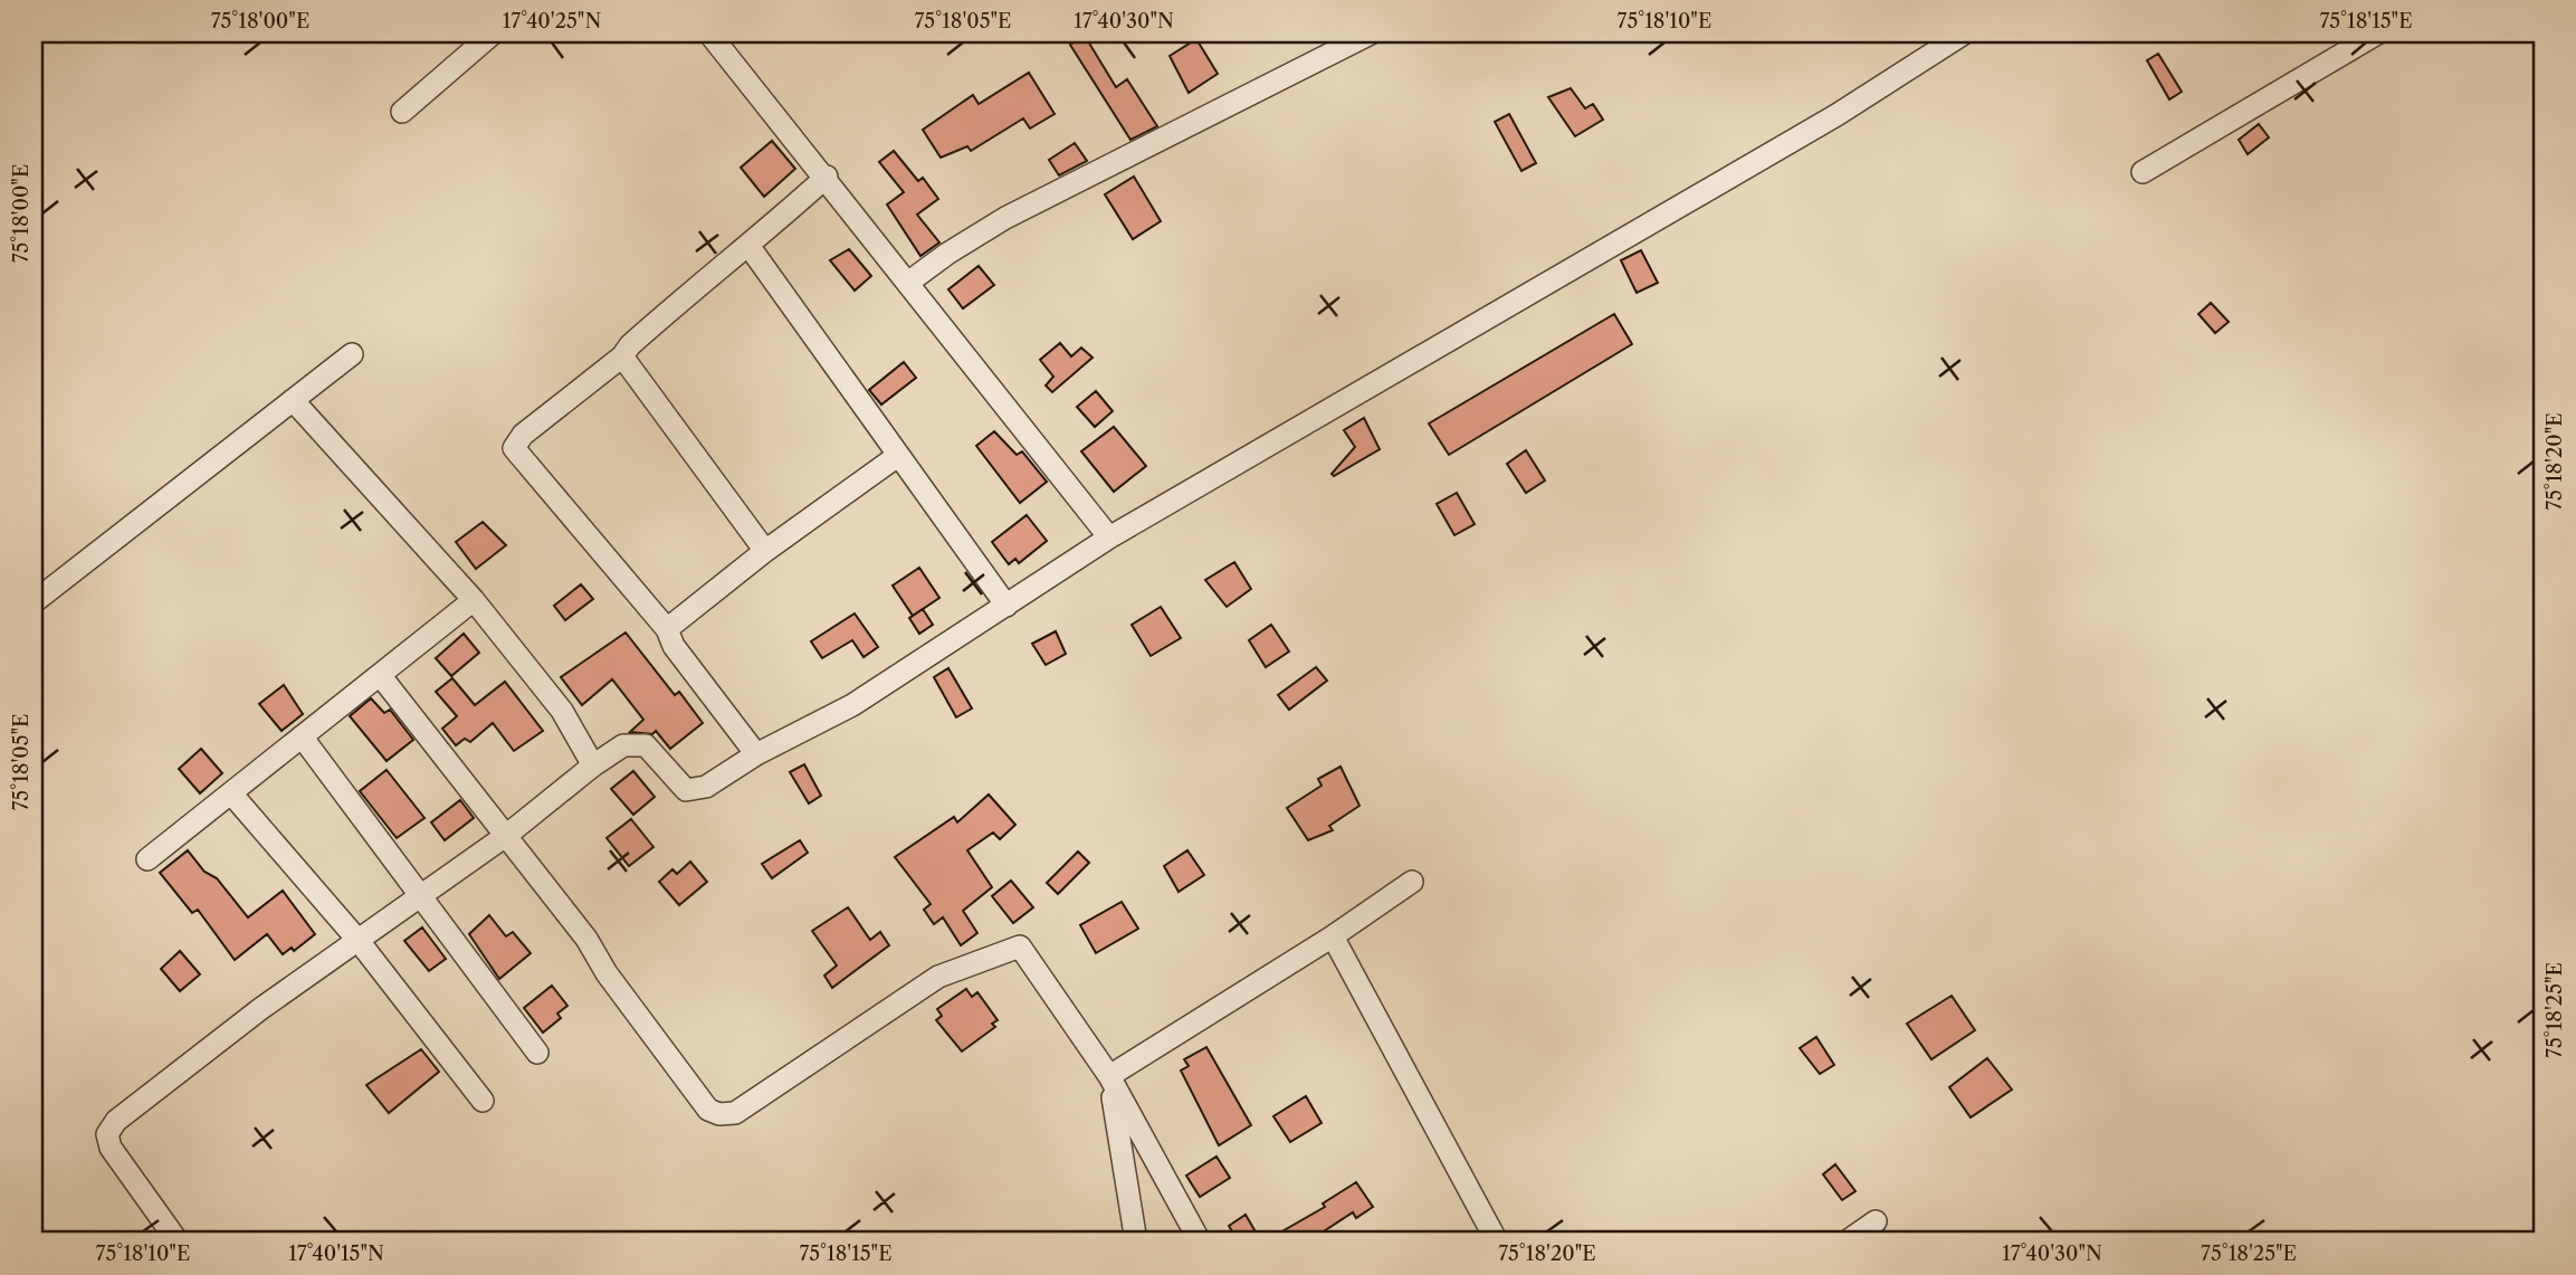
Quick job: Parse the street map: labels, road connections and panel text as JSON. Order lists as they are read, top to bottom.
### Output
{
  "coordinates": [
    "75°18'00\"E",
    "17°40'25\"N",
    "75°18'05\"E",
    "17°40'30\"N",
    "75°18'10\"E",
    "75°18'15\"E",
    "75°18'20\"E",
    "75°18'25\"E",
    "17°40'15\"N"
  ]
}
